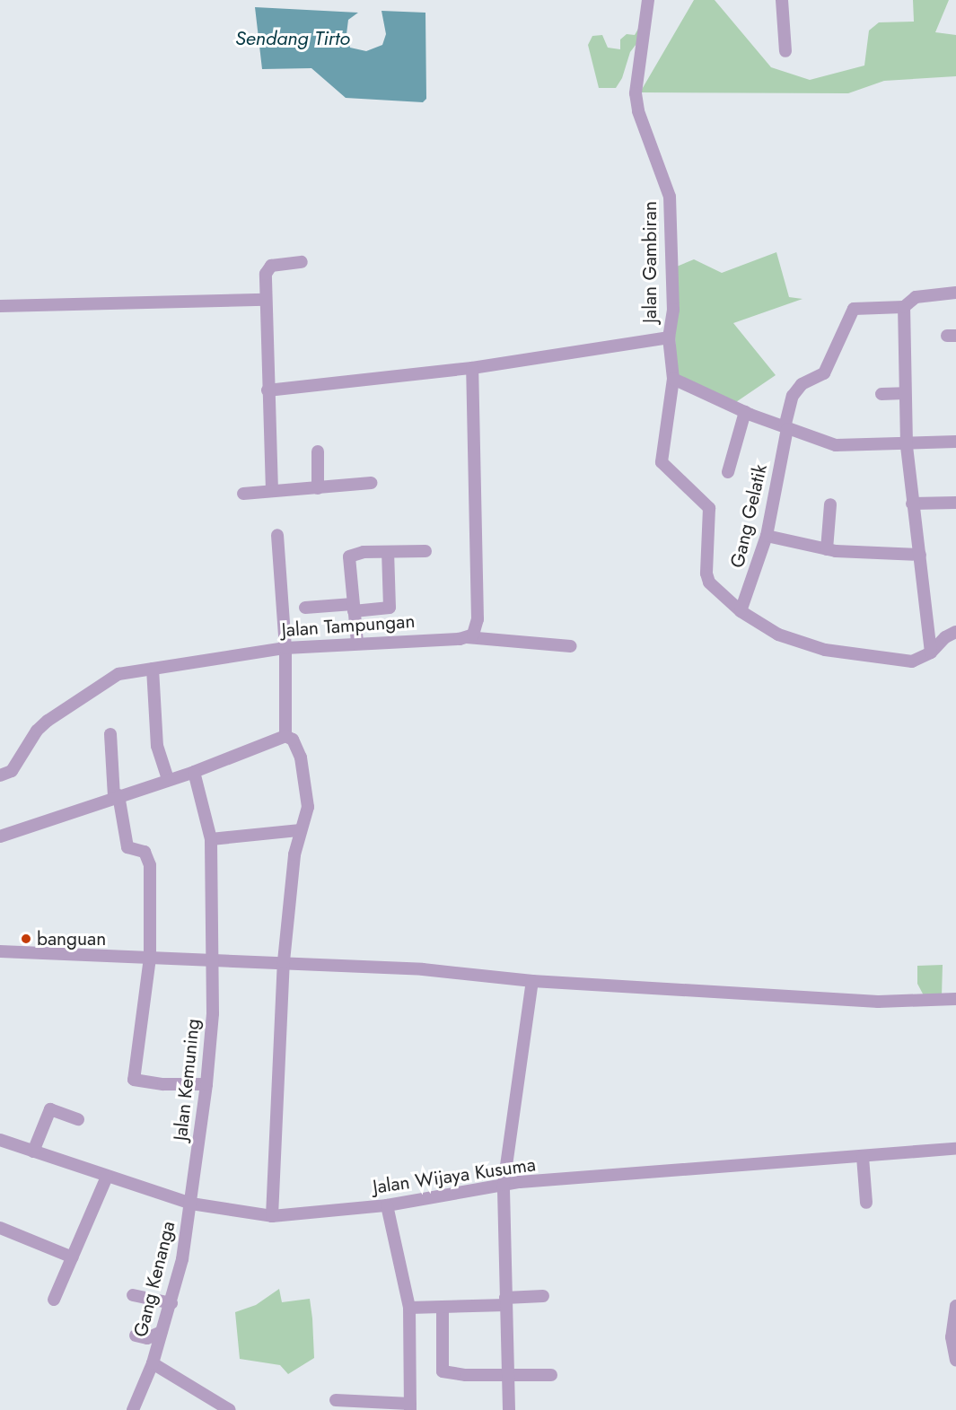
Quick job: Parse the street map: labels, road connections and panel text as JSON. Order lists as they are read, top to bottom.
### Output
{
  "streets": {
    "street": [
      "Jalan Gambiran",
      "Gang Gelatik",
      "Jalan Tampungan",
      "Jalan Kemuning",
      "Jalan Wijaya Kusuma",
      "Gang Kenanga"
    ]
  },
  "crossings": [
    ["Jalan Gambiran", "Gang Gelatik"],
    ["Jalan Kemuning", "Jalan Wijaya Kusuma"],
    ["Jalan Kemuning", "Gang Kenanga"],
    ["Jalan Wijaya Kusuma", "Gang Kenanga"]
  ],
  "water": ["Sendang Tirto"],
  "places": ["banguan"]
}
